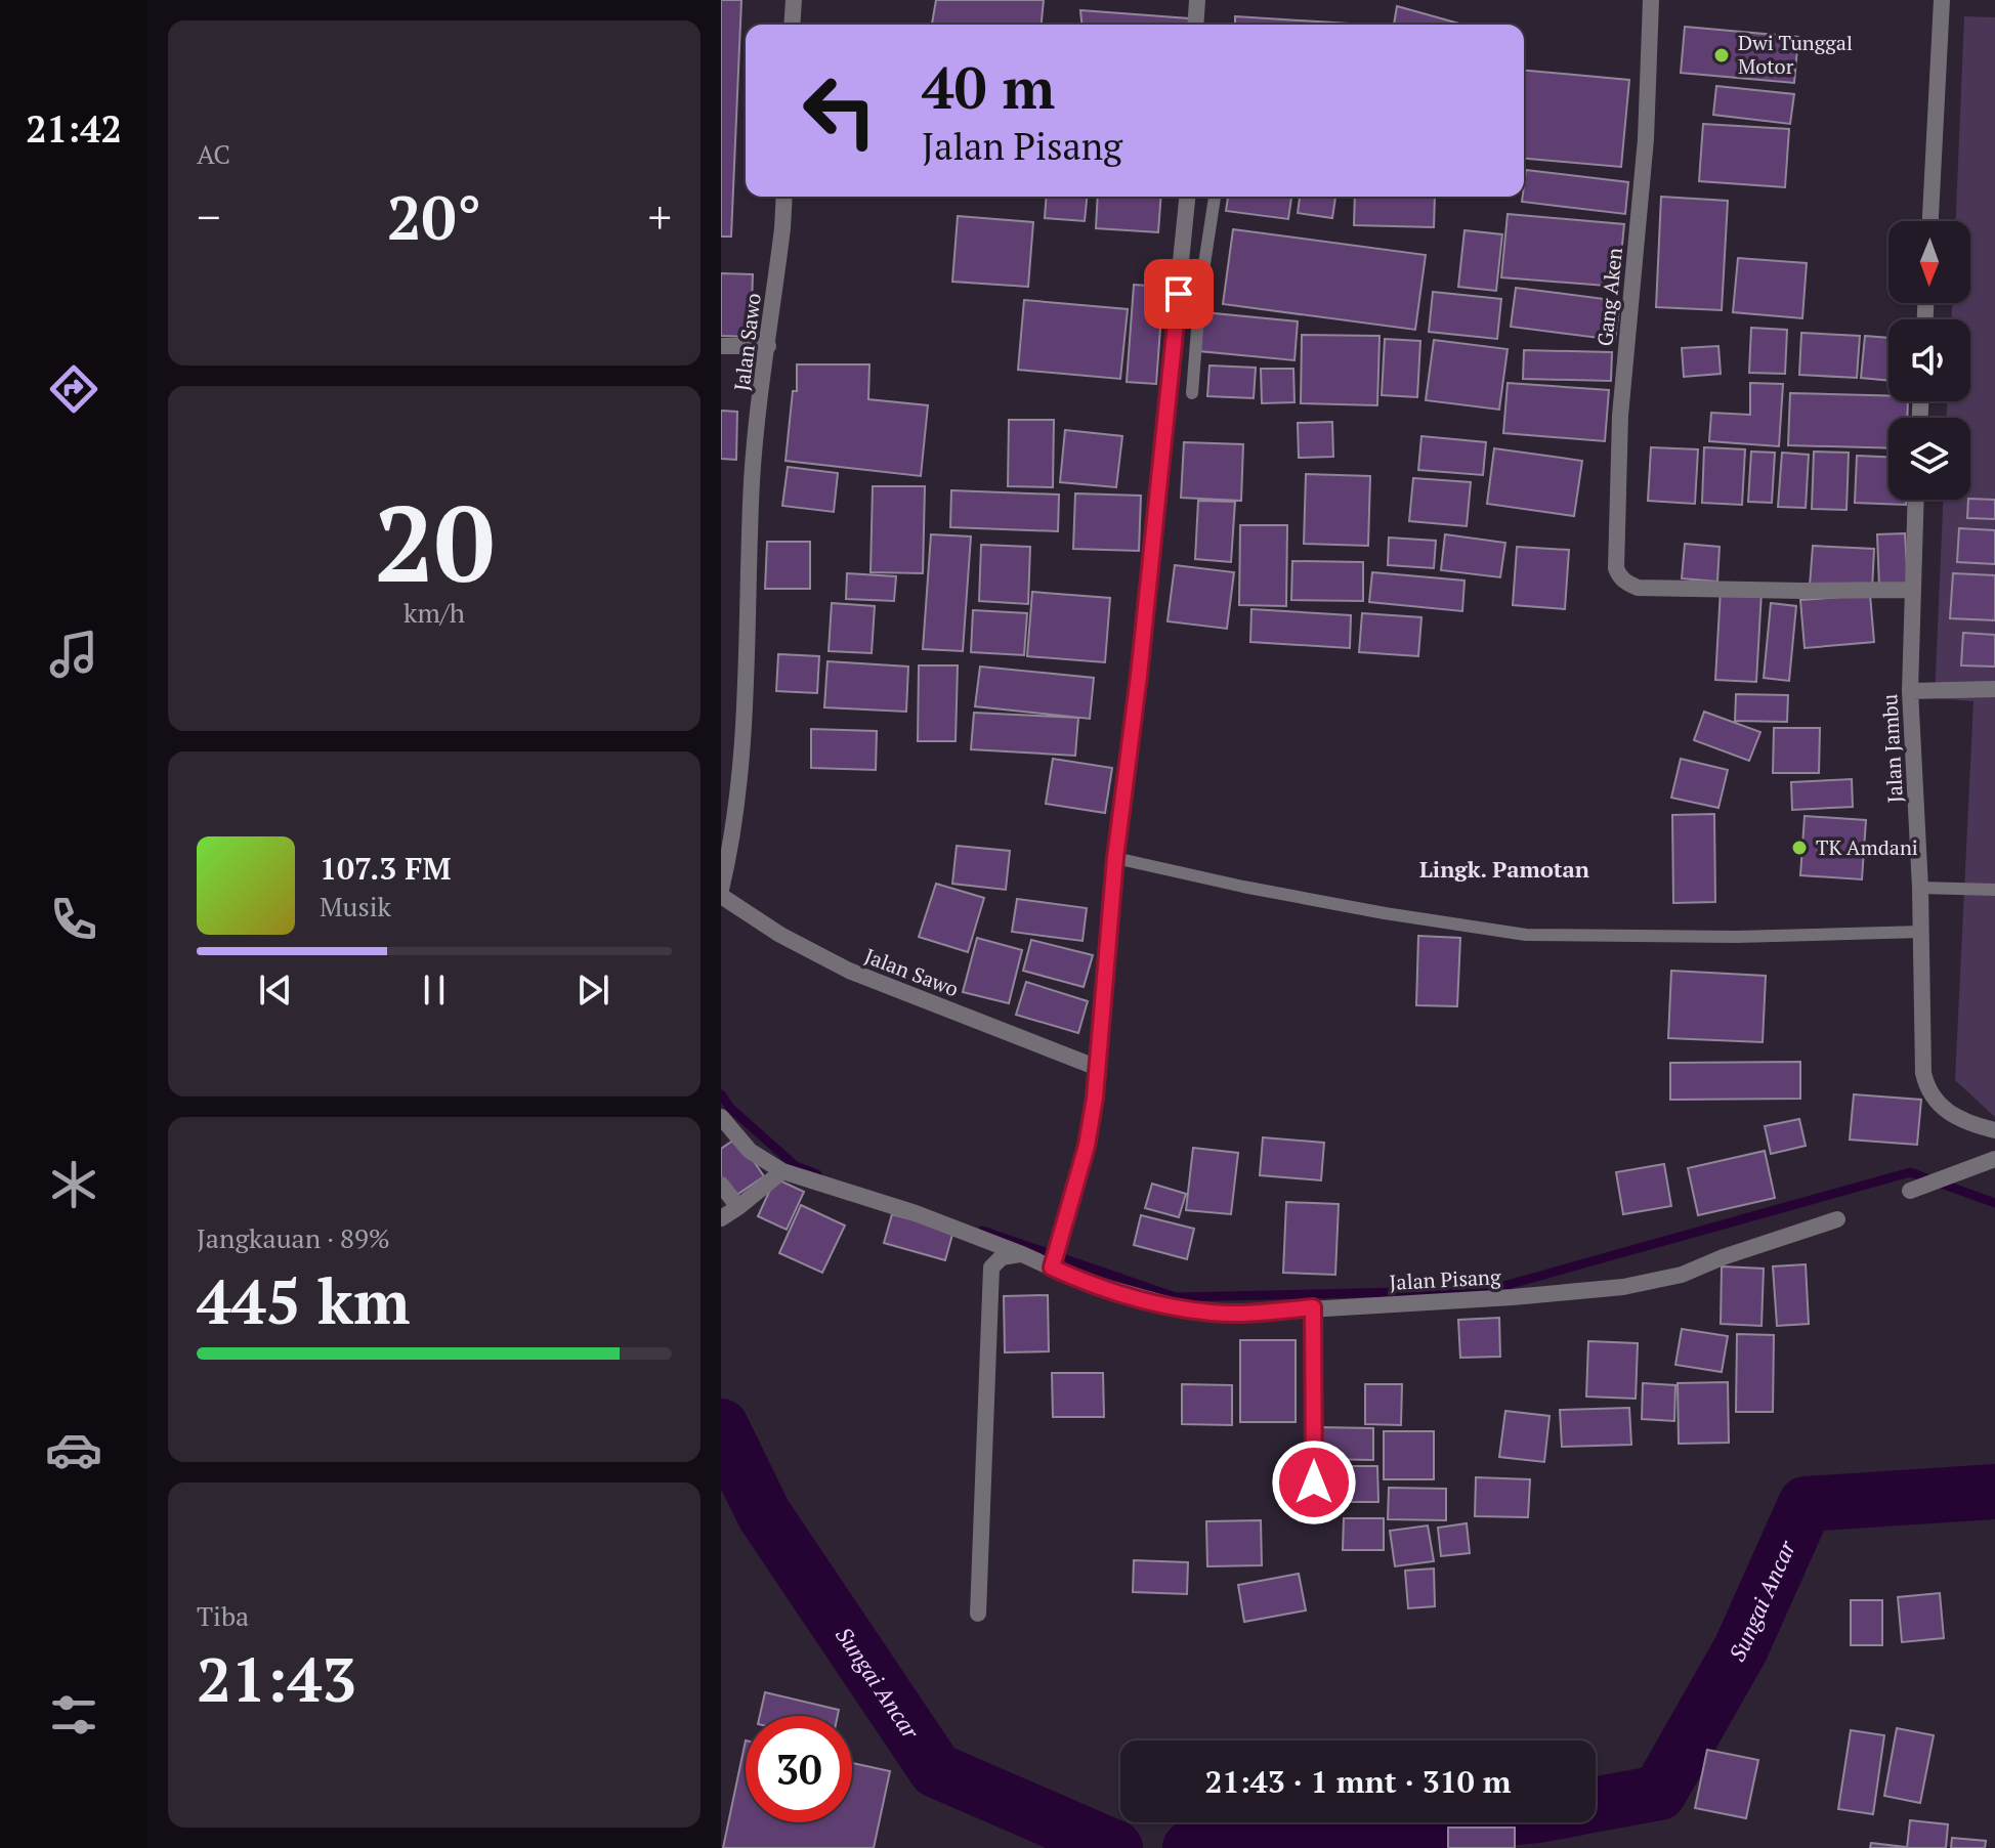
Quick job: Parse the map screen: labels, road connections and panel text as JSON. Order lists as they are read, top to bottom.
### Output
{
  "streets": {
    "street": [
      "Gang Aken",
      "Jalan Sawo",
      "Jalan Jambu",
      "Jalan Pisang"
    ]
  },
  "crossings": [
    ["Gang Aken", "Jalan Jambu"]
  ],
  "districts": ["Lingk. Pamotan"],
  "water": ["Sungai Ancar"],
  "places": ["Dwi Tunggal Motor", "TK Amdani"],
  "north": "bottom",
  "page": {
    "tabs": "21:42",
    "tile": [
      "AC",
      ["20", "km/h"],
      ["Jangkauan · 89%", "445 km"],
      ["Tiba", "21:43"]
    ],
    "turn": ["40 m", "Jalan Pisang"],
    "heat": ["−", "20°", "+"],
    "song": ["107.3 FM", "Musik"],
    "limit": "30",
    "trip": "21:43 · 1 mnt · 310 m"
  }
}
